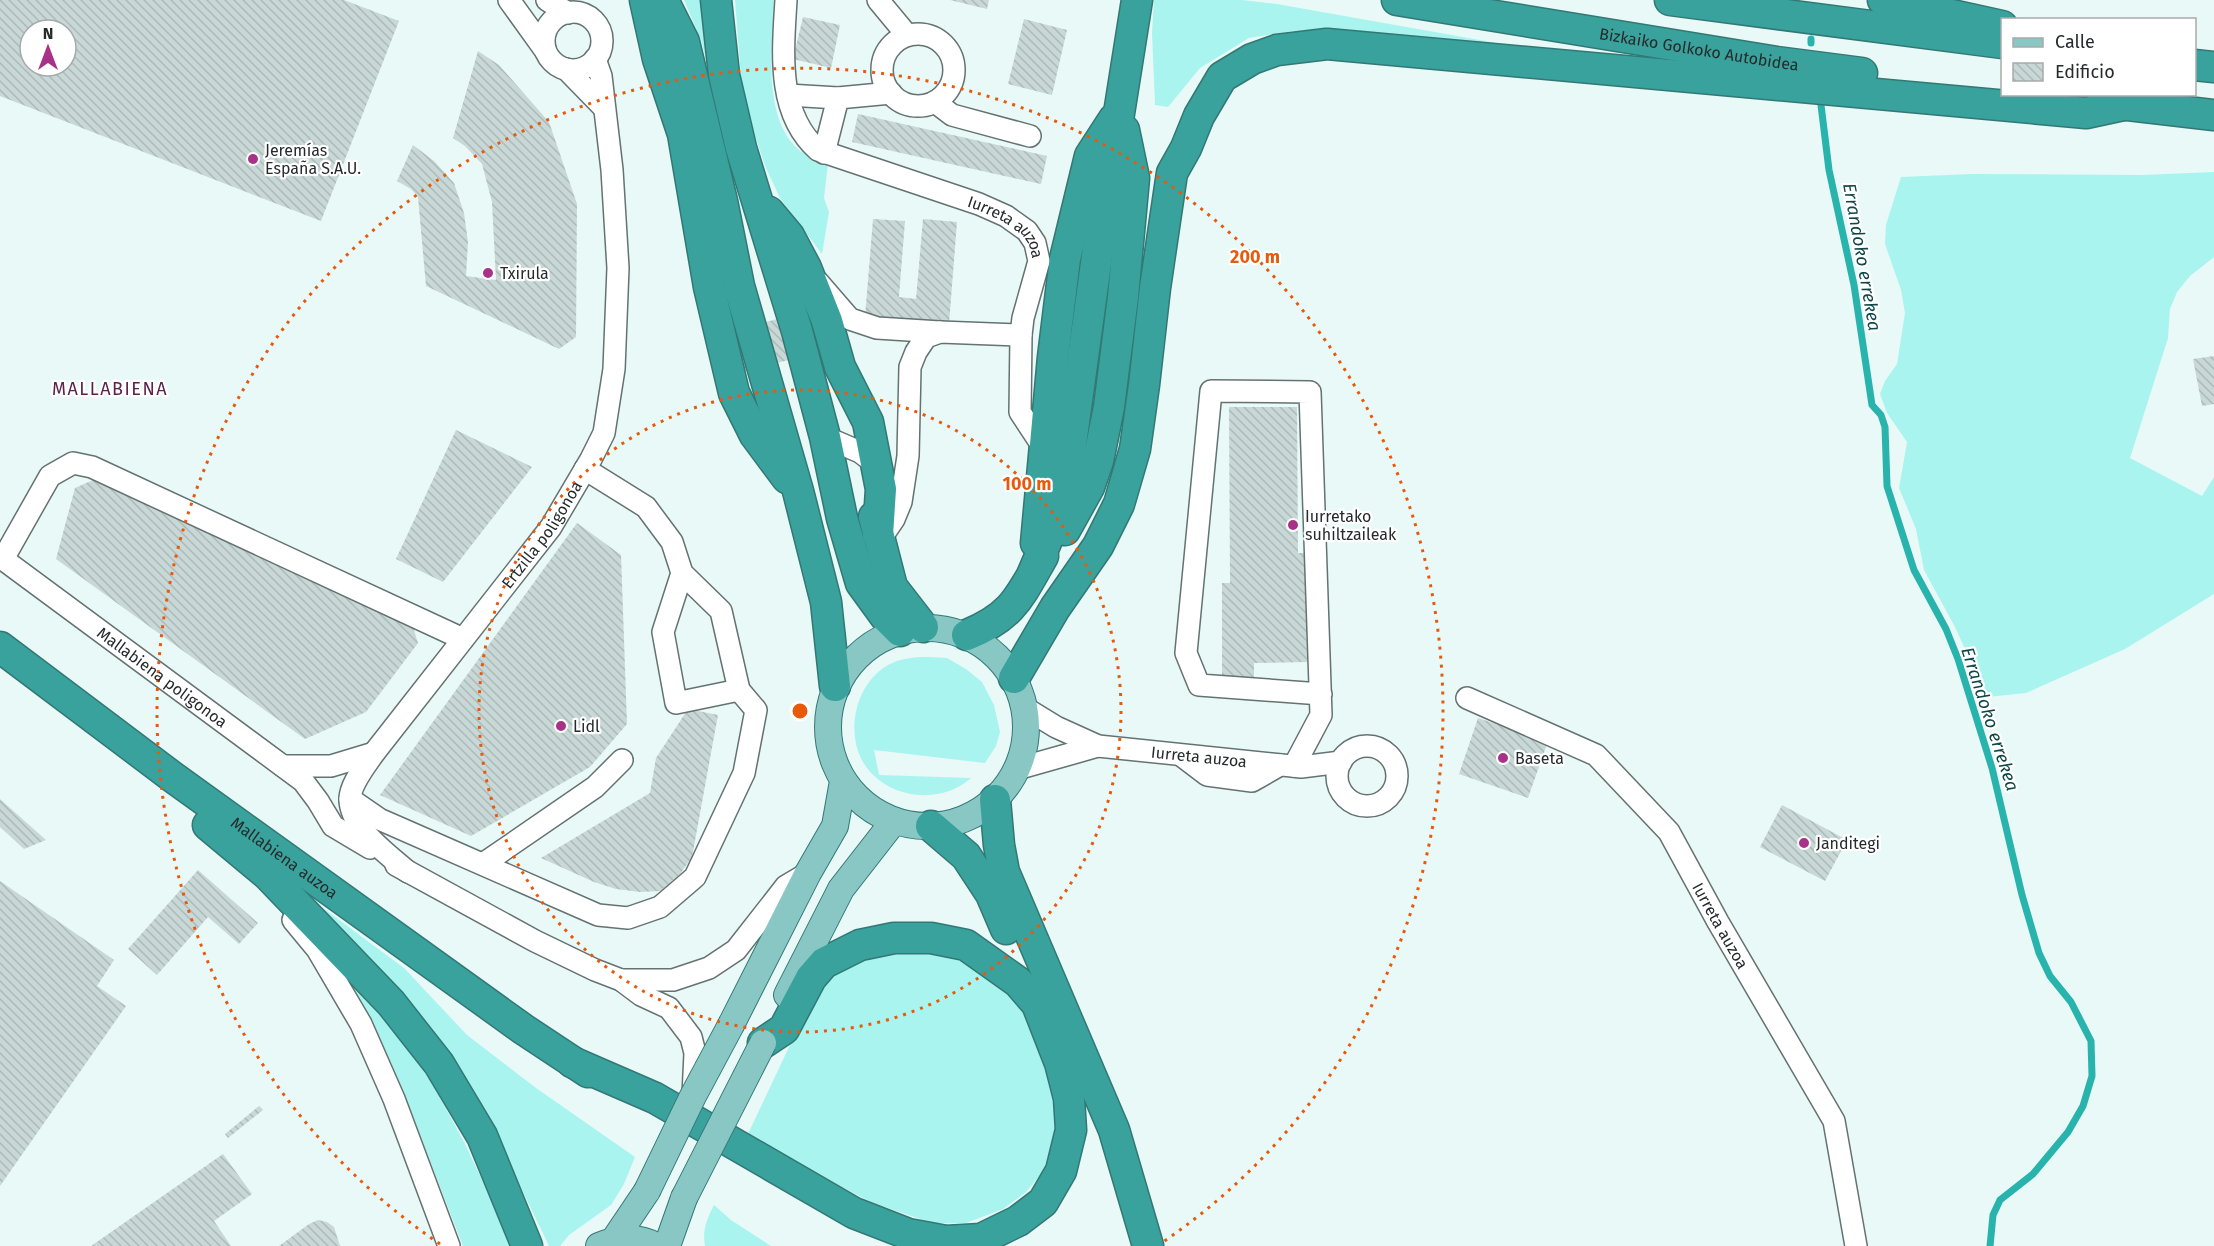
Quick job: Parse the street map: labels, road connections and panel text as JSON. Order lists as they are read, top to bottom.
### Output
{
  "streets": {
    "highway": ["Bizkaiko Golkoko Autobidea", "Mallabiena auzoa"],
    "street": ["Iurreta auzoa", "Ertzilla poligonoa", "Mallabiena poligonoa"]
  },
  "crossings": [
    ["Ertzilla poligonoa", "Mallabiena poligonoa"]
  ],
  "districts": ["MALLABIENA"],
  "water": ["Errandoko errekea"],
  "places": [
    "Jeremías España S.A.U.",
    "Txirula",
    "Iurretako suhiltzaileak",
    "Lidl",
    "Baseta",
    "Janditegi"
  ],
  "legend": ["Calle", "Edificio"],
  "north": "top",
  "rings": ["200 m", "100 m"]
}
